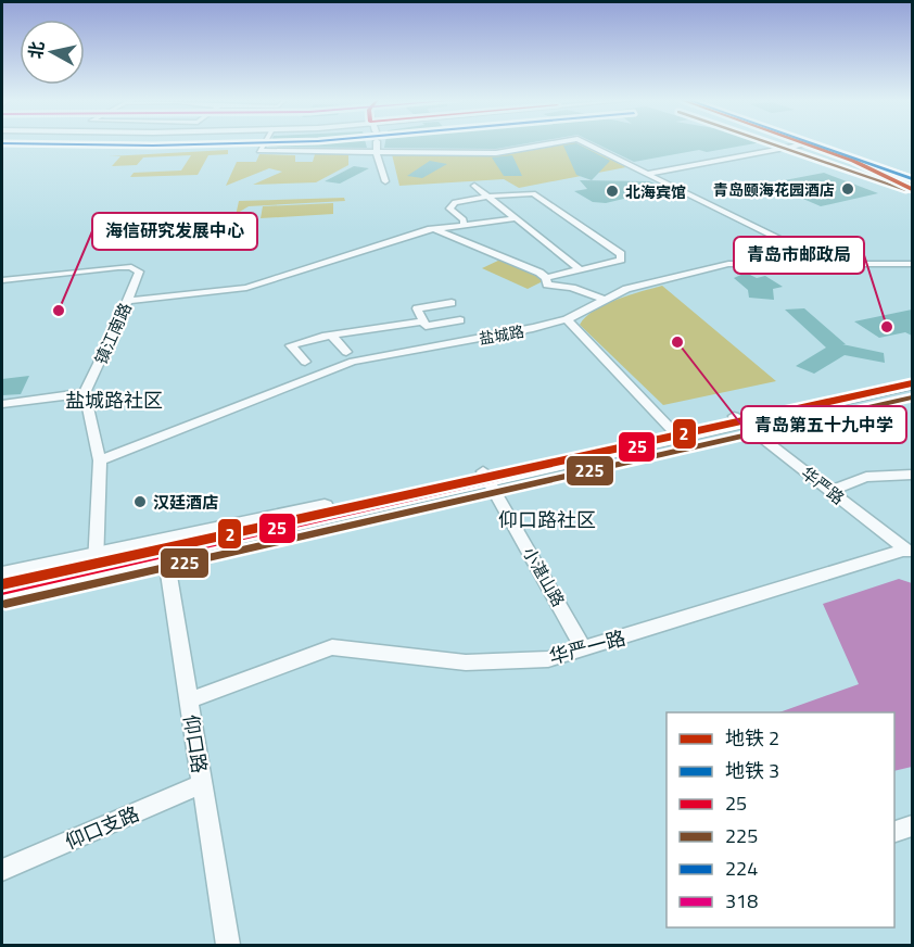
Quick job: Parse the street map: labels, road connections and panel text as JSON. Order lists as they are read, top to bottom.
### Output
{
  "streets": {
    "street": [
      "镇江南路",
      "盐城路",
      "华严路",
      "小湛山路",
      "华严一路",
      "仰口路",
      "仰口支路"
    ]
  },
  "crossings": [
    ["华严路", "华严一路"],
    ["小湛山路", "华严一路"],
    ["华严一路", "仰口路"],
    ["仰口路", "仰口支路"]
  ],
  "districts": ["盐城路社区", "仰口路社区"],
  "places": [
    "青岛颐海花园酒店",
    "北海宾馆",
    "海信研究发展中心",
    "青岛市邮政局",
    "青岛第五十九中学",
    "汉廷酒店"
  ],
  "lines": [
    "metro line 2",
    "metro line 3",
    "transit line 25",
    "transit line 225",
    "transit line 224"
  ],
  "legend": [
    "地铁 2",
    "地铁 3",
    "25",
    "225",
    "224",
    "318"
  ],
  "north": "left"
}
